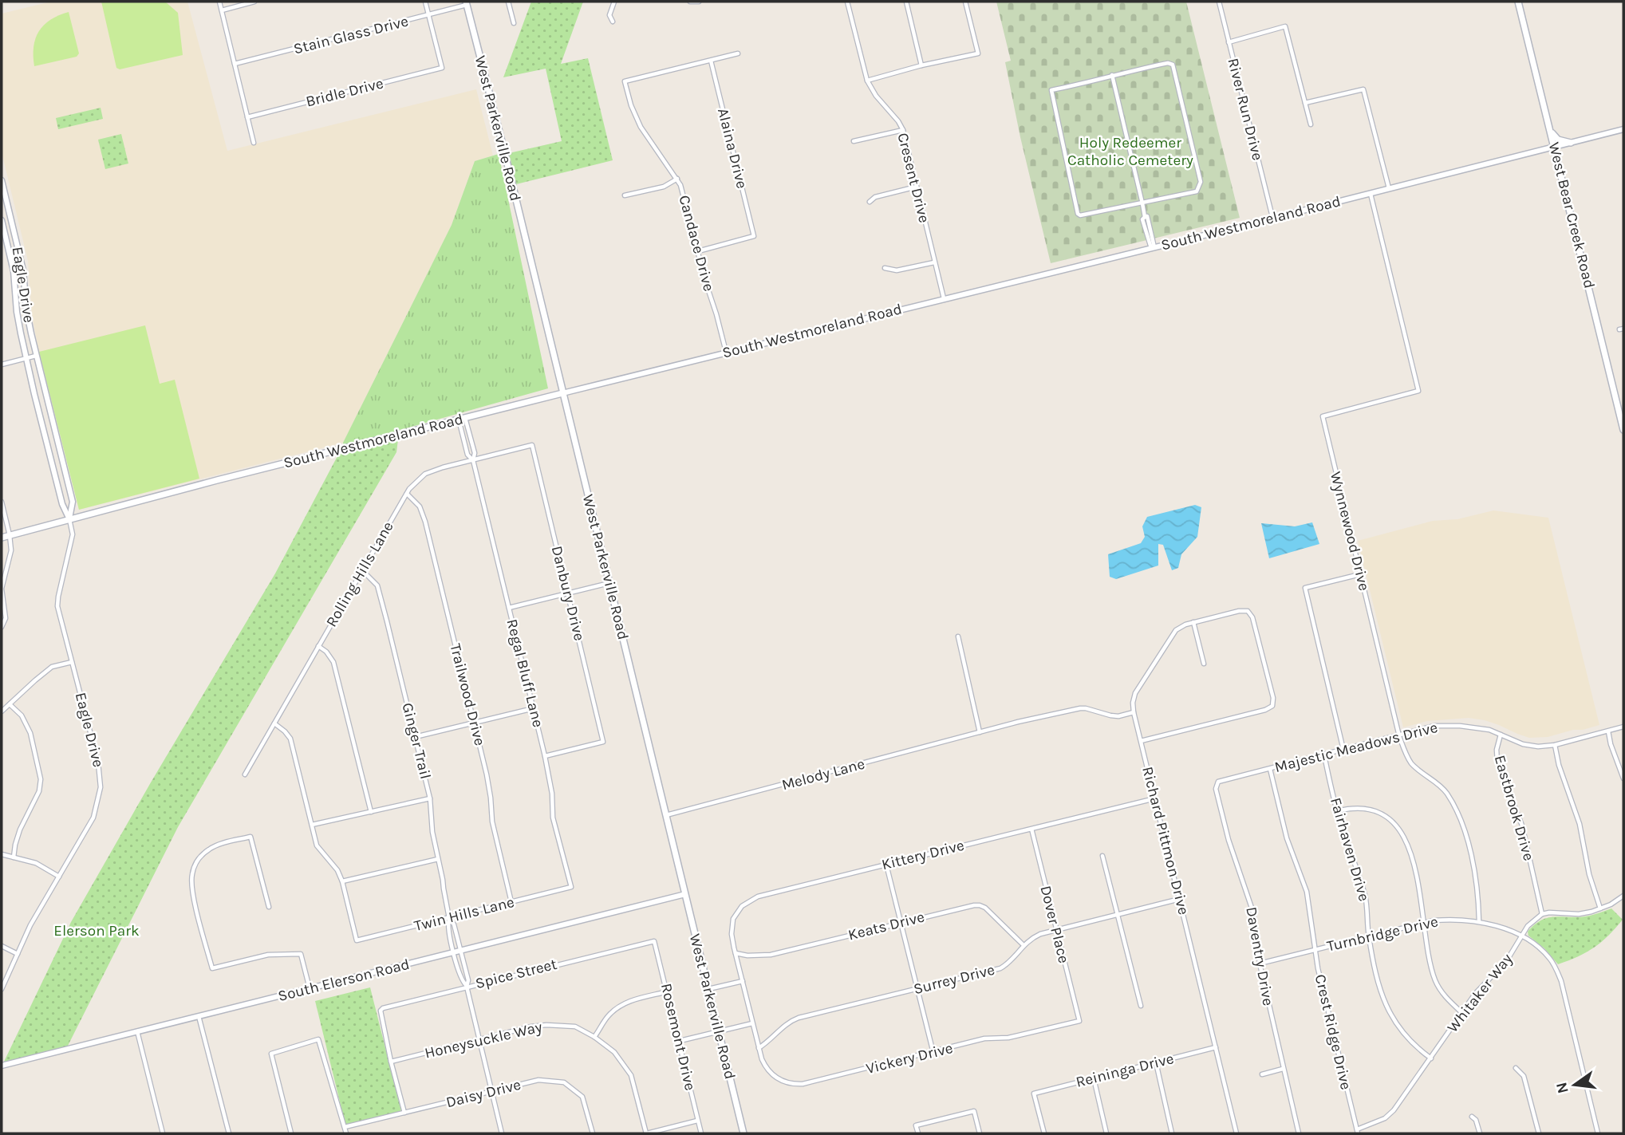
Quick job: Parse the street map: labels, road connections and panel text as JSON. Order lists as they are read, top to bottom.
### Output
{
  "streets": {
    "main road": ["West Parkerville Road", "West Bear Creek Road", "South Westmoreland Road"],
    "street": [
      "Stain Glass Drive",
      "Bridle Drive",
      "River Run Drive",
      "Alaina Drive",
      "Cresent Drive",
      "Candace Drive",
      "Eagle Drive",
      "Wynnewood Drive",
      "Rolling Hills Lane",
      "Danbury Drive",
      "Regal Bluff Lane",
      "Trailwood Drive",
      "Ginger Trail",
      "Majestic Meadows Drive",
      "Melody Lane",
      "Eastbrook Drive",
      "Richard Pittmon Drive",
      "Fairhaven Drive",
      "Kittery Drive",
      "Twin Hills Lane",
      "Dover Place",
      "Keats Drive",
      "Turnbridge Drive",
      "Daventry Drive",
      "Spice Street",
      "Surrey Drive",
      "South Elerson Road",
      "Whitaker Way",
      "Crest Ridge Drive",
      "Rosemont Drive",
      "Honeysuckle Way",
      "Vickery Drive",
      "Reininga Drive",
      "Daisy Drive"
    ]
  },
  "crossings": [
    ["Stain Glass Drive", "Bridle Drive"],
    ["Stain Glass Drive", "West Parkerville Road"],
    ["River Run Drive", "South Westmoreland Road"],
    ["West Parkerville Road", "South Westmoreland Road"],
    ["West Parkerville Road", "Melody Lane"],
    ["West Parkerville Road", "South Elerson Road"],
    ["Alaina Drive", "Candace Drive"],
    ["Cresent Drive", "South Westmoreland Road"],
    ["West Bear Creek Road", "South Westmoreland Road"],
    ["South Westmoreland Road", "Candace Drive"],
    ["South Westmoreland Road", "Eagle Drive"],
    ["South Westmoreland Road", "Wynnewood Drive"],
    ["South Westmoreland Road", "Regal Bluff Lane"],
    ["Wynnewood Drive", "Majestic Meadows Drive"],
    ["Wynnewood Drive", "Turnbridge Drive"],
    ["Rolling Hills Lane", "Danbury Drive"],
    ["Rolling Hills Lane", "Regal Bluff Lane"],
    ["Rolling Hills Lane", "Trailwood Drive"],
    ["Rolling Hills Lane", "Ginger Trail"],
    ["Danbury Drive", "Regal Bluff Lane"],
    ["Regal Bluff Lane", "Twin Hills Lane"],
    ["Trailwood Drive", "Twin Hills Lane"],
    ["Ginger Trail", "Twin Hills Lane"],
    ["Ginger Trail", "Spice Street"],
    ["Ginger Trail", "South Elerson Road"],
    ["Ginger Trail", "Honeysuckle Way"],
    ["Ginger Trail", "Daisy Drive"],
    ["Majestic Meadows Drive", "Eastbrook Drive"],
    ["Majestic Meadows Drive", "Fairhaven Drive"],
    ["Majestic Meadows Drive", "Daventry Drive"],
    ["Majestic Meadows Drive", "Crest Ridge Drive"],
    ["Melody Lane", "Richard Pittmon Drive"],
    ["Eastbrook Drive", "Whitaker Way"],
    ["Richard Pittmon Drive", "Kittery Drive"],
    ["Richard Pittmon Drive", "Surrey Drive"],
    ["Richard Pittmon Drive", "Reininga Drive"],
    ["Fairhaven Drive", "Turnbridge Drive"],
    ["Fairhaven Drive", "Whitaker Way"],
    ["Kittery Drive", "Dover Place"],
    ["Kittery Drive", "Keats Drive"],
    ["Kittery Drive", "Vickery Drive"],
    ["Dover Place", "Surrey Drive"],
    ["Dover Place", "Vickery Drive"],
    ["Keats Drive", "Surrey Drive"],
    ["Keats Drive", "Vickery Drive"],
    ["Turnbridge Drive", "Daventry Drive"],
    ["Turnbridge Drive", "Whitaker Way"],
    ["Turnbridge Drive", "Crest Ridge Drive"],
    ["Spice Street", "Rosemont Drive"],
    ["Spice Street", "Honeysuckle Way"],
    ["Surrey Drive", "Vickery Drive"],
    ["Whitaker Way", "Crest Ridge Drive"]
  ],
  "parks": ["Holy Redeemer Catholic Cemetery", "Elerson Park"],
  "north": "left"
}
